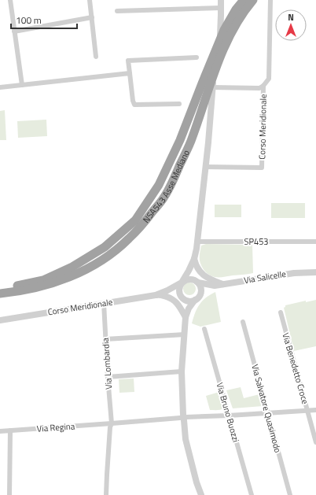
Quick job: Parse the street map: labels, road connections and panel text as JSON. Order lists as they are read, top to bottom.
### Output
{
  "streets": {
    "highway": ["NSA543 Asse Mediano"],
    "street": [
      "Corso Meridionale",
      "SP453",
      "Via Salicelle",
      "Via Lombardia",
      "Via Benedetto Croce",
      "Via Salvatore Quasimodo",
      "Via Bruno Buozzi",
      "Via Regina"
    ]
  },
  "crossings": [
    ["Corso Meridionale", "Via Lombardia"],
    ["Via Lombardia", "Via Regina"]
  ],
  "scale_bar": "100 m",
  "north": "top"
}
